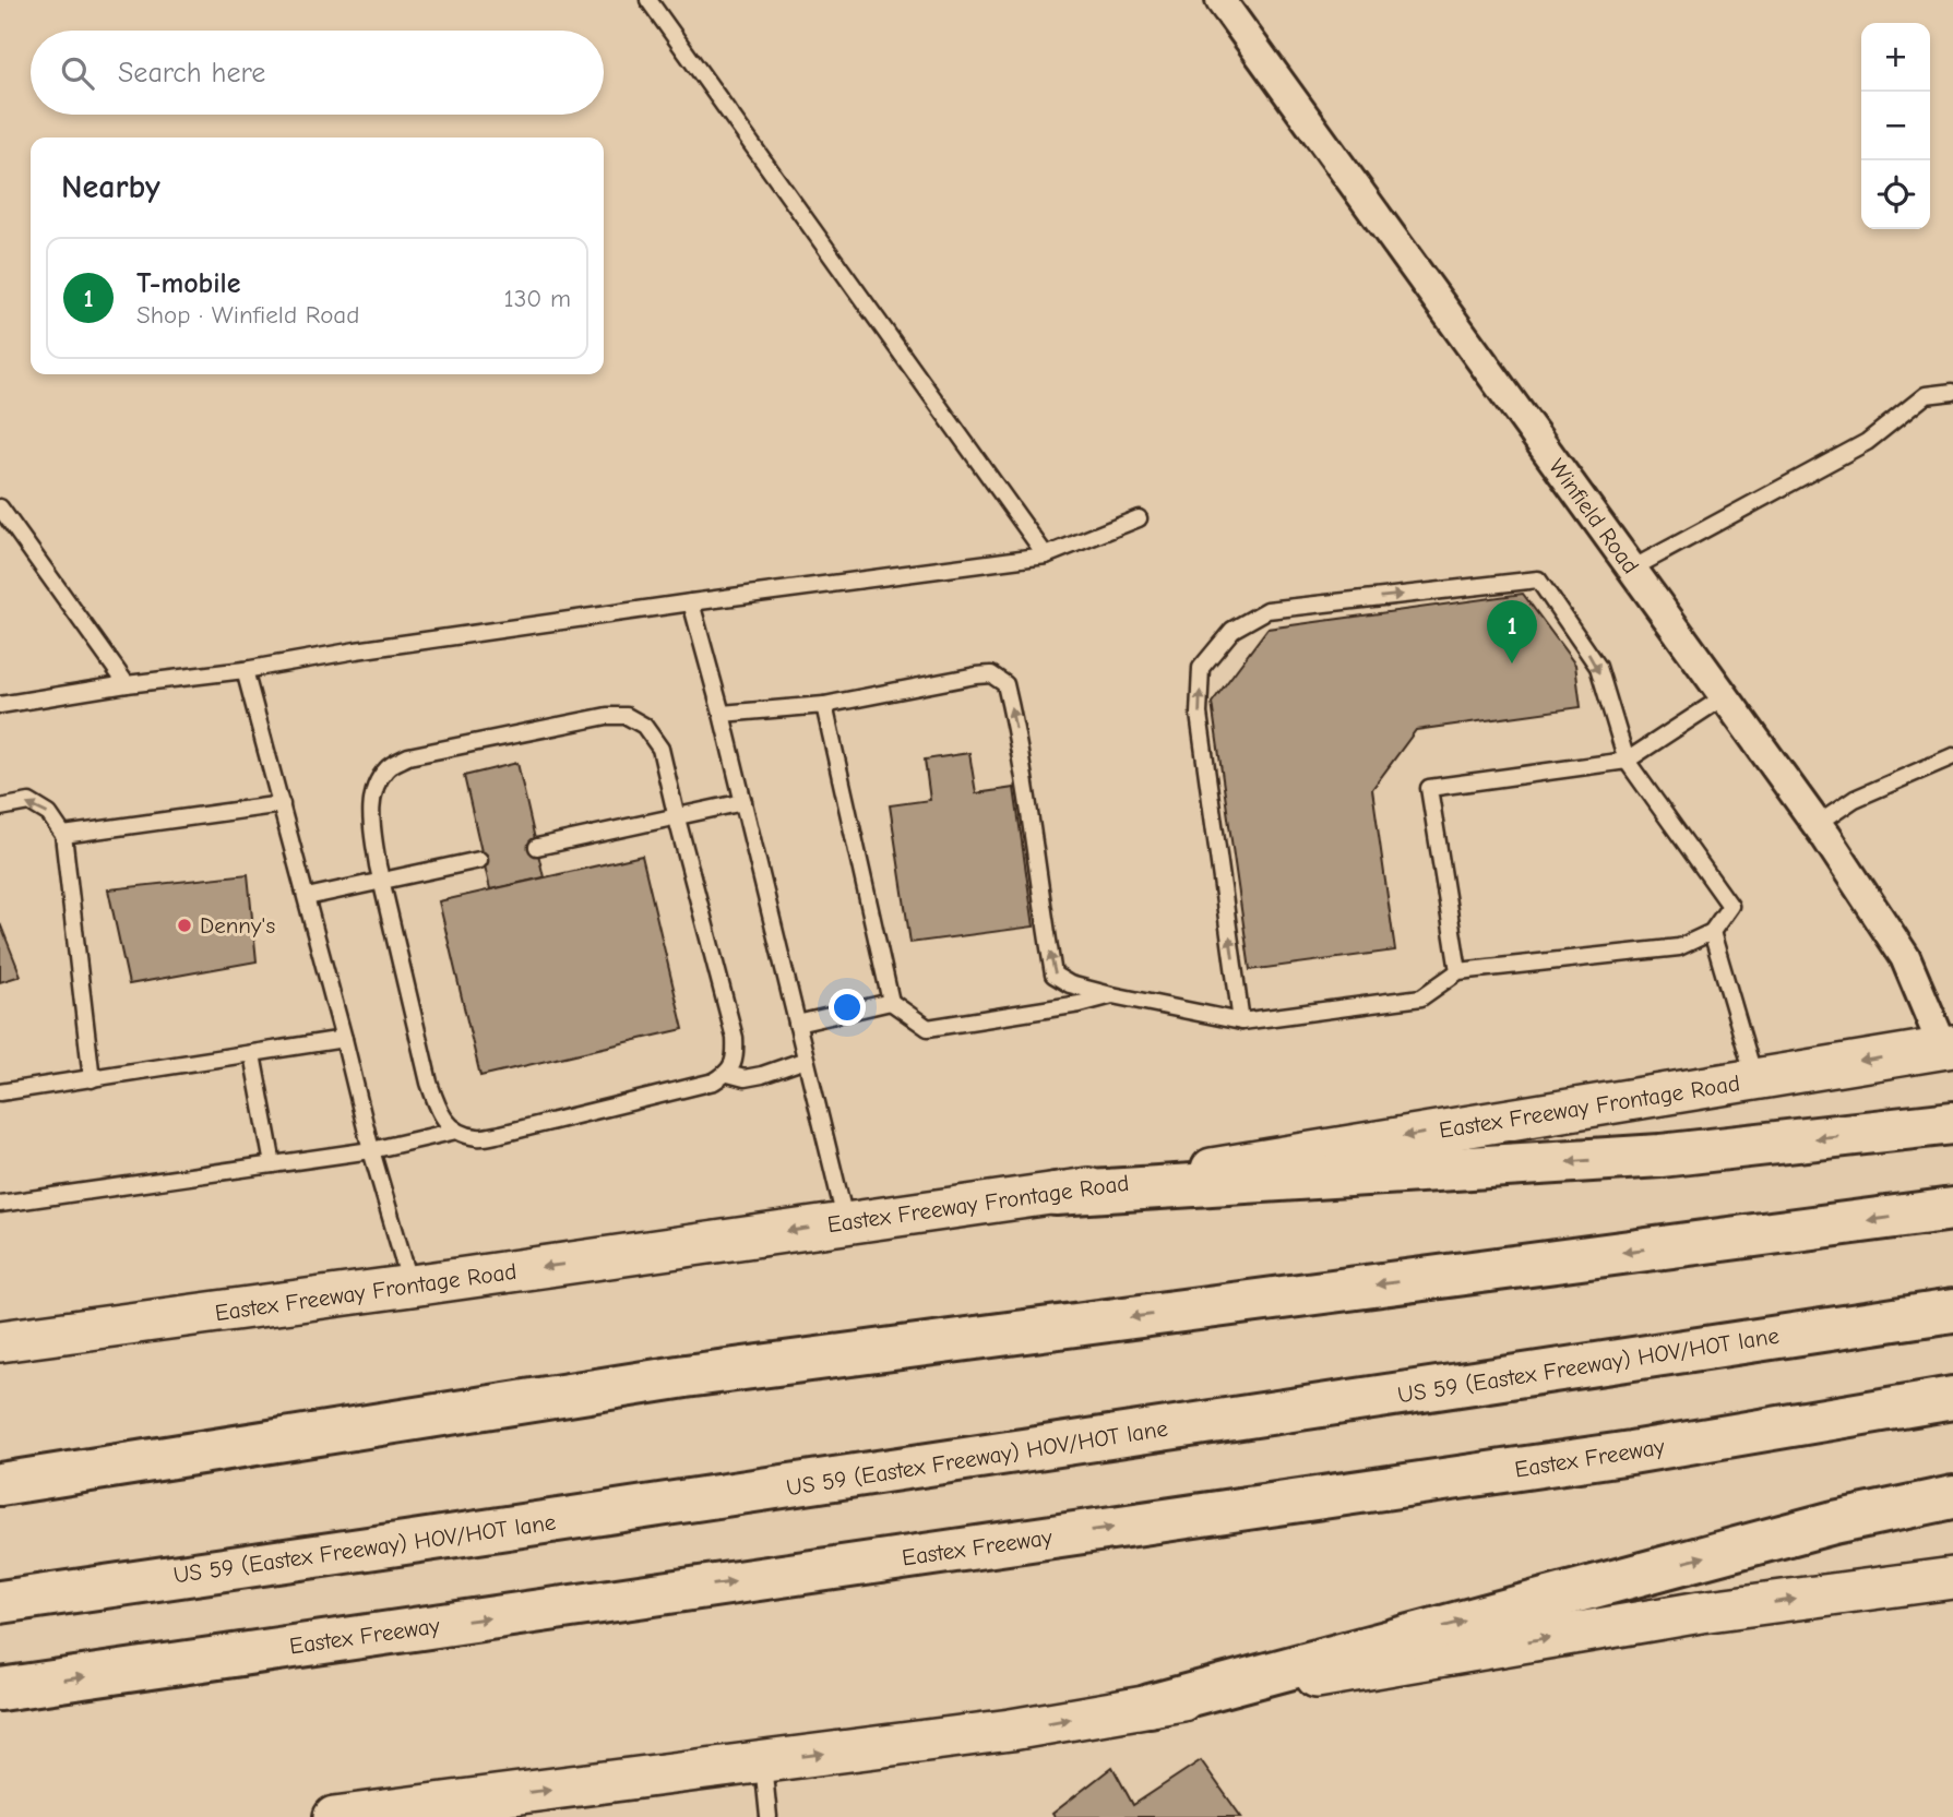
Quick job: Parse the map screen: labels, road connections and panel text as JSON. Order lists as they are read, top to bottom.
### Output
{
  "streets": {
    "highway": ["US 59 (Eastex Freeway) HOV/HOT lane", "Eastex Freeway"],
    "main road": ["Eastex Freeway Frontage Road"],
    "street": ["Winfield Road"]
  },
  "crossings": [
    ["Winfield Road", "Eastex Freeway Frontage Road"]
  ],
  "one_way": ["Eastex Freeway Frontage Road"],
  "places": ["Denny's"],
  "page": {
    "map_buttons": ["+", "−"],
    "search": "Search here",
    "heading": "Nearby",
    "list": [
      {
        "mark": "1",
        "name": "T-mobile",
        "note": "Shop · Winfield Road",
        "value": "130 m"
      }
    ],
    "pins": "1"
  }
}
